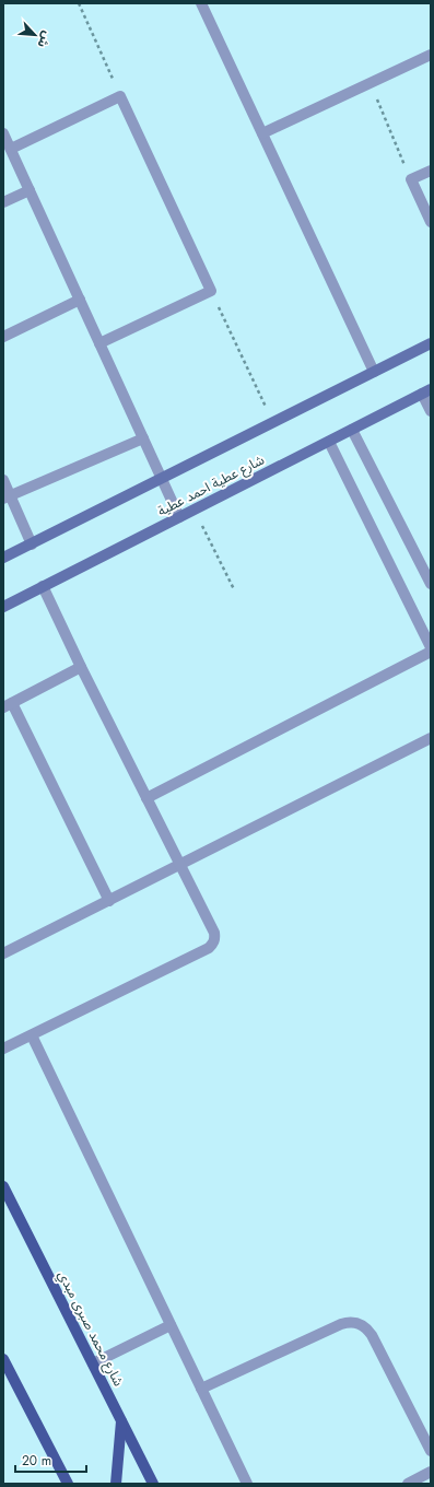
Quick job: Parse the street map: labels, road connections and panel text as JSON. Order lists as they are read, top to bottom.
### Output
{
  "streets": {
    "main road": ["شارع محمد صبرى مبدي"],
    "street": ["شارع عطية احمد عطية"]
  },
  "scale_bar": "20 m",
  "north": "bottom right"
}
